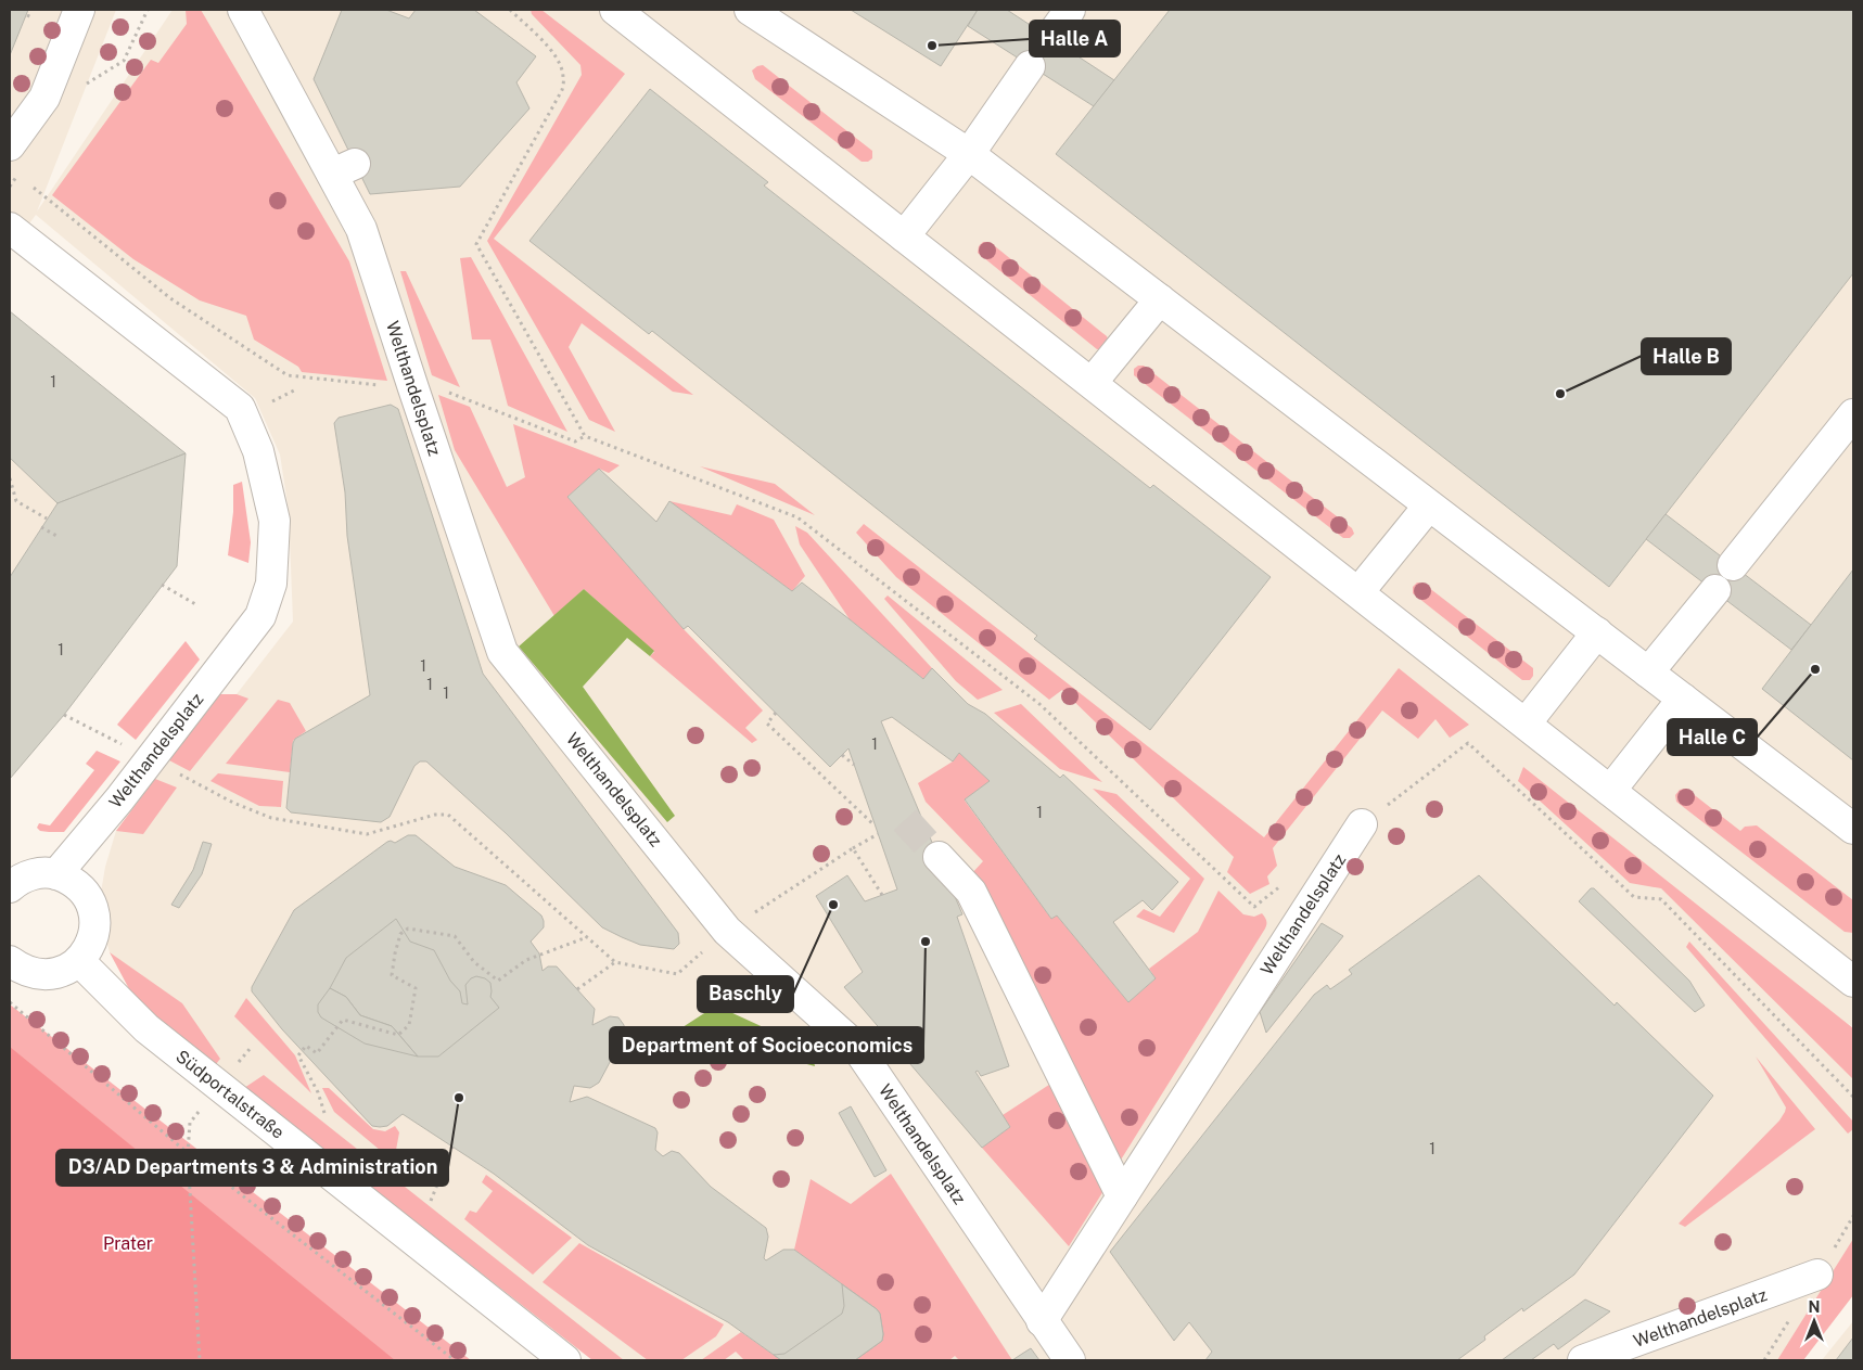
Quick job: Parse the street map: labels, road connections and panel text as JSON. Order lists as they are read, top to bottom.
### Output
{
  "streets": {
    "street": ["Welthandelsplatz", "Südportalstraße"]
  },
  "parks": ["Prater"],
  "places": [
    "Halle A",
    "Halle B",
    "Halle C",
    "Baschly",
    "Department of Socioeconomics",
    "D3/AD Departments 3 & Administration"
  ],
  "house_numbers": [
    "1",
    "1",
    "1",
    "1",
    "1",
    "1",
    "1",
    "1"
  ],
  "north": "top"
}
